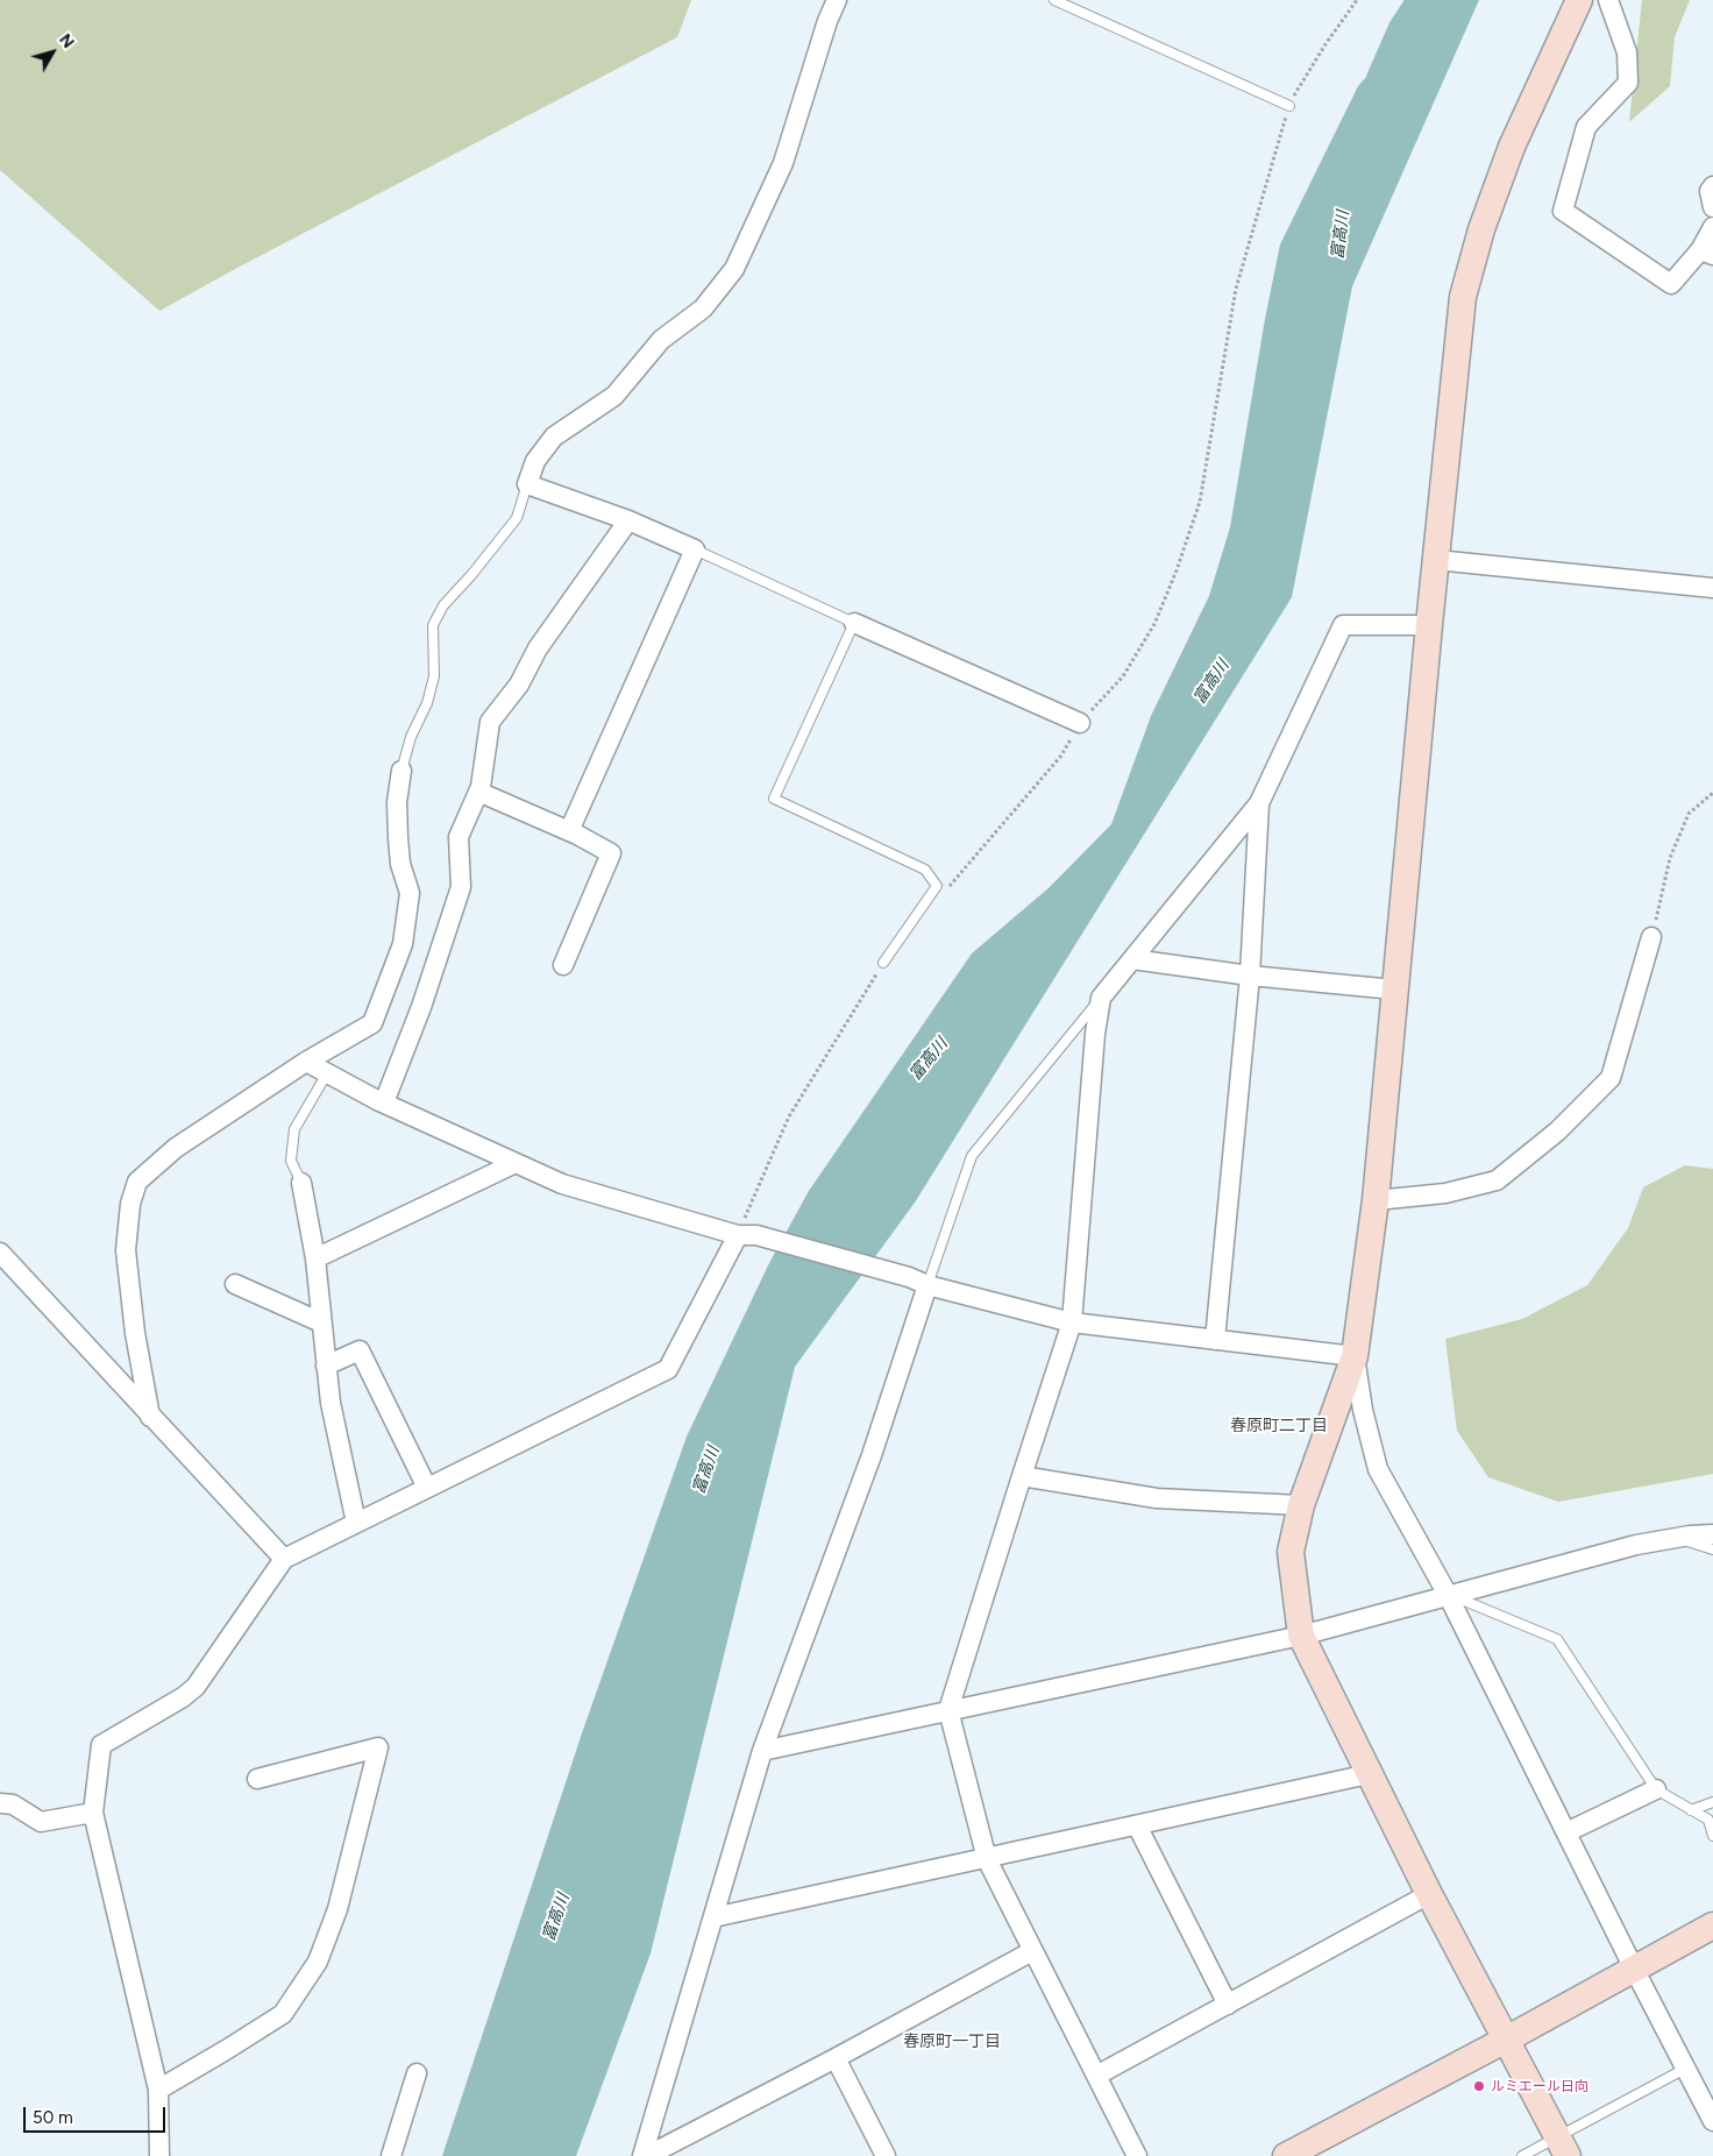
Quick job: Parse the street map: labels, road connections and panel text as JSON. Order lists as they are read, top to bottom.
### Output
{
  "districts": ["春原町二丁目", "春原町一丁目"],
  "water": ["富高川"],
  "places": ["ルミエール日向"],
  "scale_bar": "50 m",
  "north": "top right"
}
